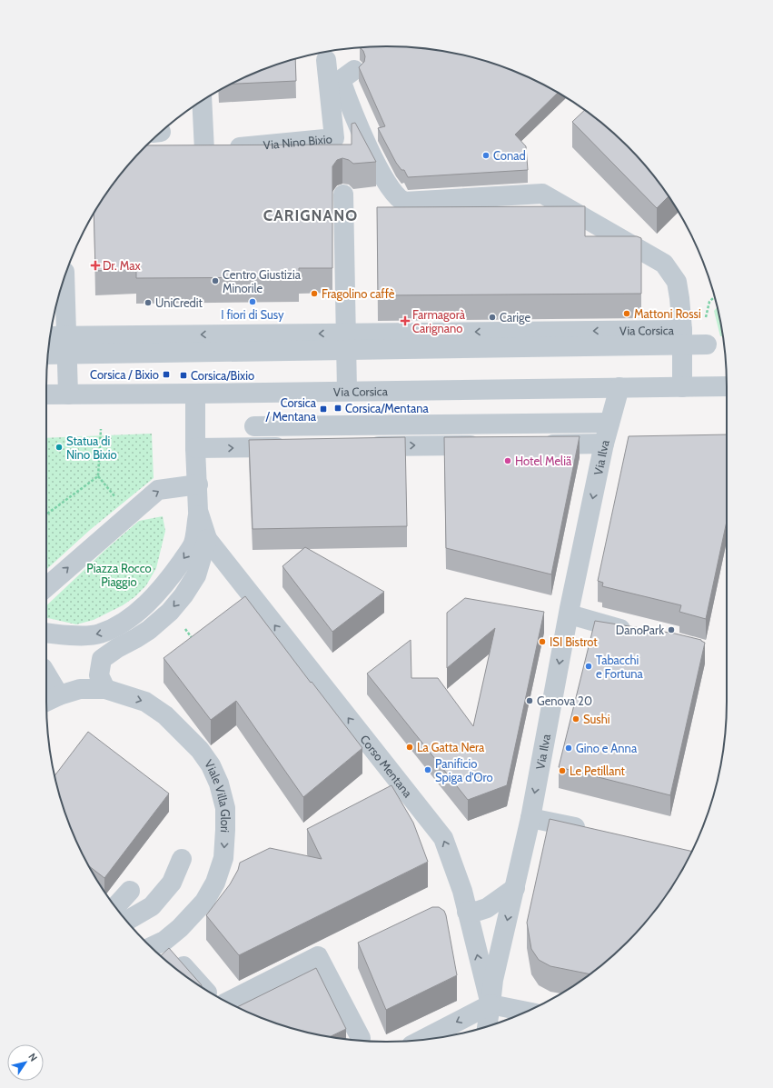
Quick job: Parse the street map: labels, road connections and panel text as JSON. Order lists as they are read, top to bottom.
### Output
{
  "streets": {
    "street": [
      "Via Nino Bixio",
      "Via Corsica",
      "Via Ilva",
      "Corso Mentana",
      "Viale Villa Glori"
    ]
  },
  "crossings": [
    ["Via Corsica", "Via Ilva"],
    ["Via Ilva", "Corso Mentana"]
  ],
  "one_way": ["Via Ilva", "Corso Mentana"],
  "districts": ["CARIGNANO"],
  "parks": ["Piazza Rocco Piaggio"],
  "places": {
    "other": [
      "Conad",
      "Centro Giustizia Minorile",
      "Fragolino caffè",
      "I fiori di Susy",
      "UniCredit",
      "Mattoni Rossi",
      "Carige",
      "Statua di Nino Bixio",
      "Hotel Meliã",
      "DanoPark",
      "ISI Bistrot",
      "Tabacchi e Fortuna",
      "Genova 20",
      "Sushi",
      "La Gatta Nera",
      "Gino e Anna",
      "Panificio Spiga d'Oro",
      "Le Petillant"
    ],
    "health": ["Dr. Max", "Farmagorà Carignano"],
    "transit": [
      "Corsica / Bixio",
      "Corsica/Bixio",
      "Corsica/Mentana",
      "Corsica / Mentana"
    ]
  },
  "north": "top right"
}
